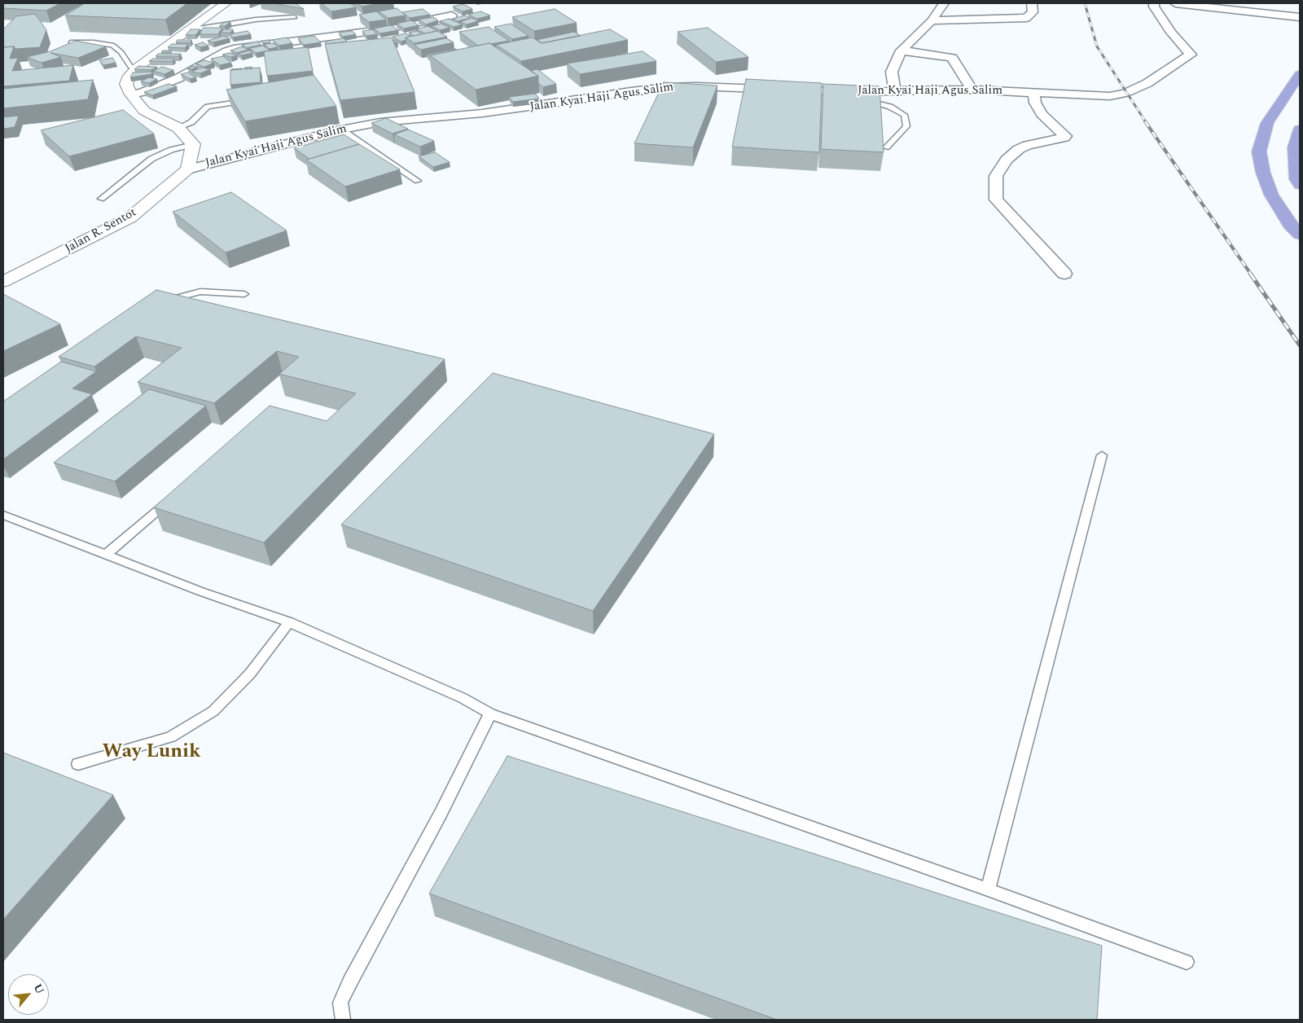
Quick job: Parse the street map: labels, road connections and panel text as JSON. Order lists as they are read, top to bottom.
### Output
{
  "streets": {
    "street": ["Jalan Kyai Haji Agus Salim", "Jalan R. Sentot"]
  },
  "crossings": [
    ["Jalan Kyai Haji Agus Salim", "Jalan R. Sentot"]
  ],
  "districts": ["Way Lunik"],
  "north": "top right"
}
